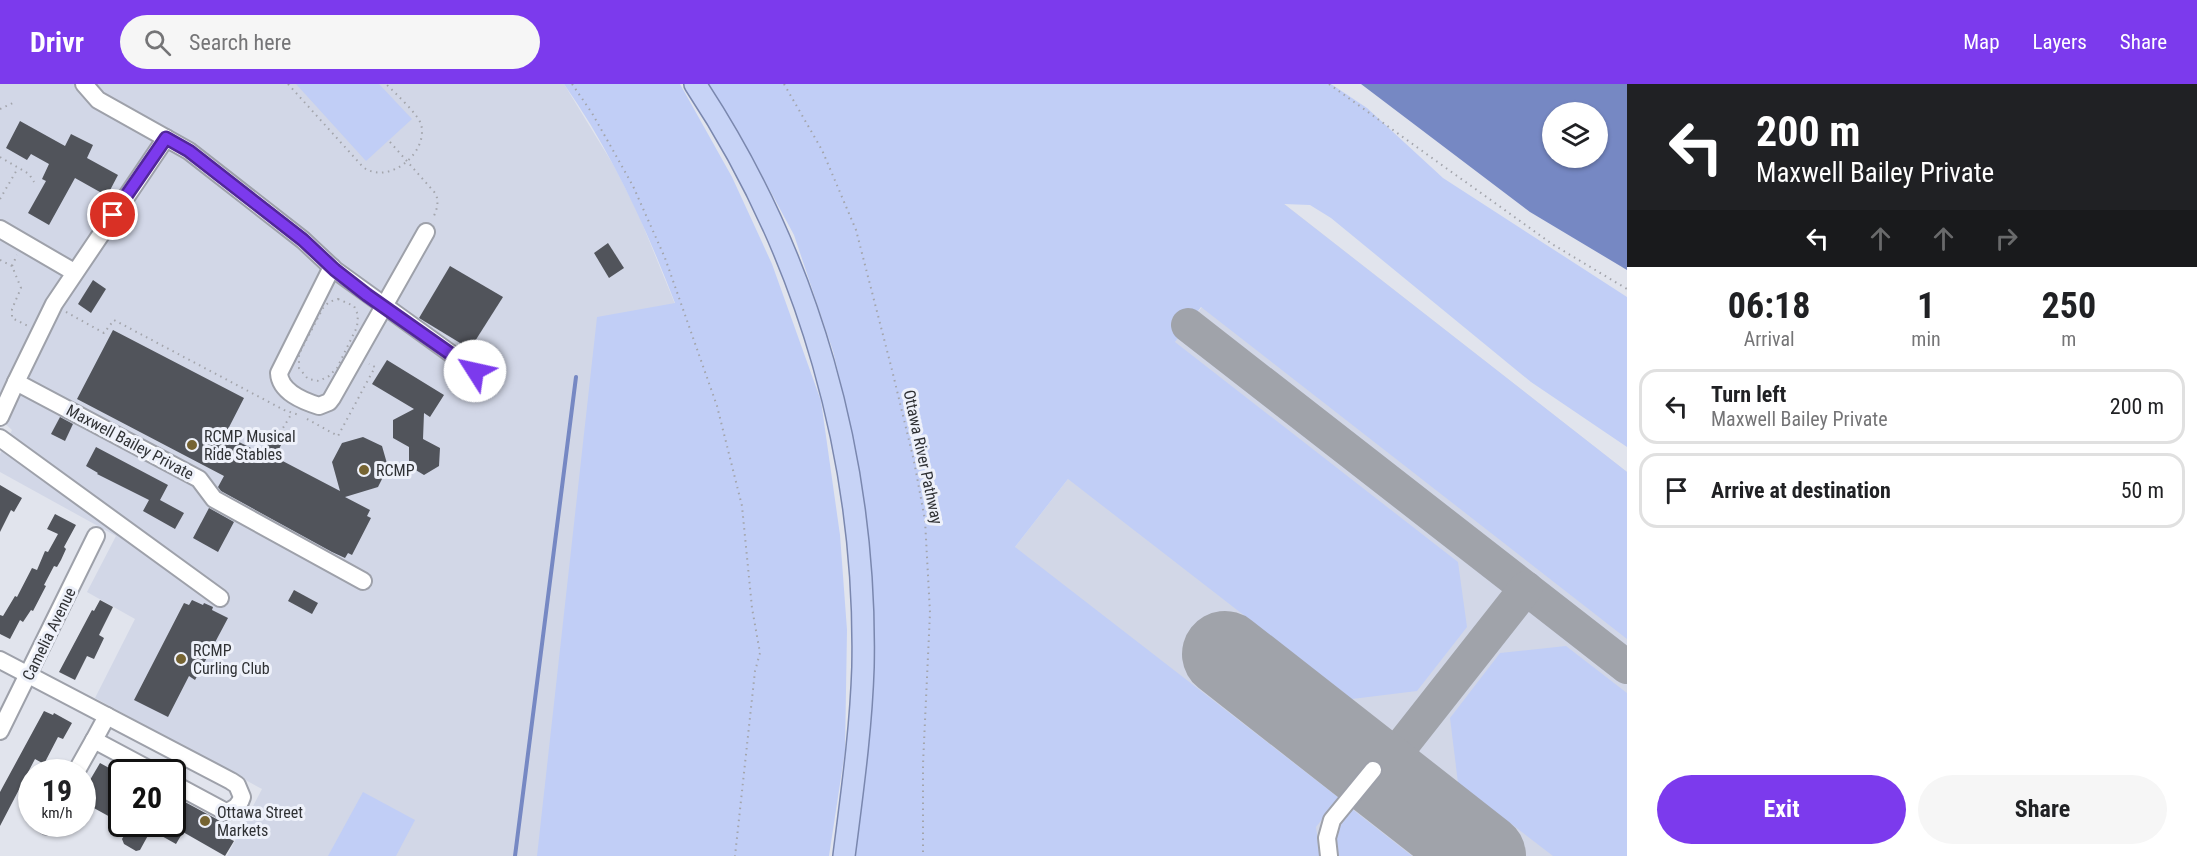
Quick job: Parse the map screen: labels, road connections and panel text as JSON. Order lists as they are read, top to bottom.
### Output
{
  "streets": {
    "street": ["Maxwell Bailey Private", "Camelia Avenue"],
    "path": ["Ottawa River Pathway"]
  },
  "places": [
    "RCMP Musical Ride Stables",
    "RCMP",
    "RCMP Curling Club",
    "Ottawa Street Markets"
  ],
  "page": {
    "header": "Drivr",
    "search": "Search here",
    "nav": ["Map", "Layers", "Share"],
    "turn": ["200 m", "Maxwell Bailey Private"],
    "eta": [
      "06:18",
      "Arrival",
      "1",
      "min",
      "250",
      "m"
    ],
    "list": [
      {
        "name": "Turn left",
        "note": "Maxwell Bailey Private",
        "value": "200 m"
      },
      {
        "name": "Arrive at destination",
        "value": "50 m"
      }
    ],
    "speed": "19 km/h",
    "limit": "20",
    "buttons": ["Exit", "Share"]
  }
}
